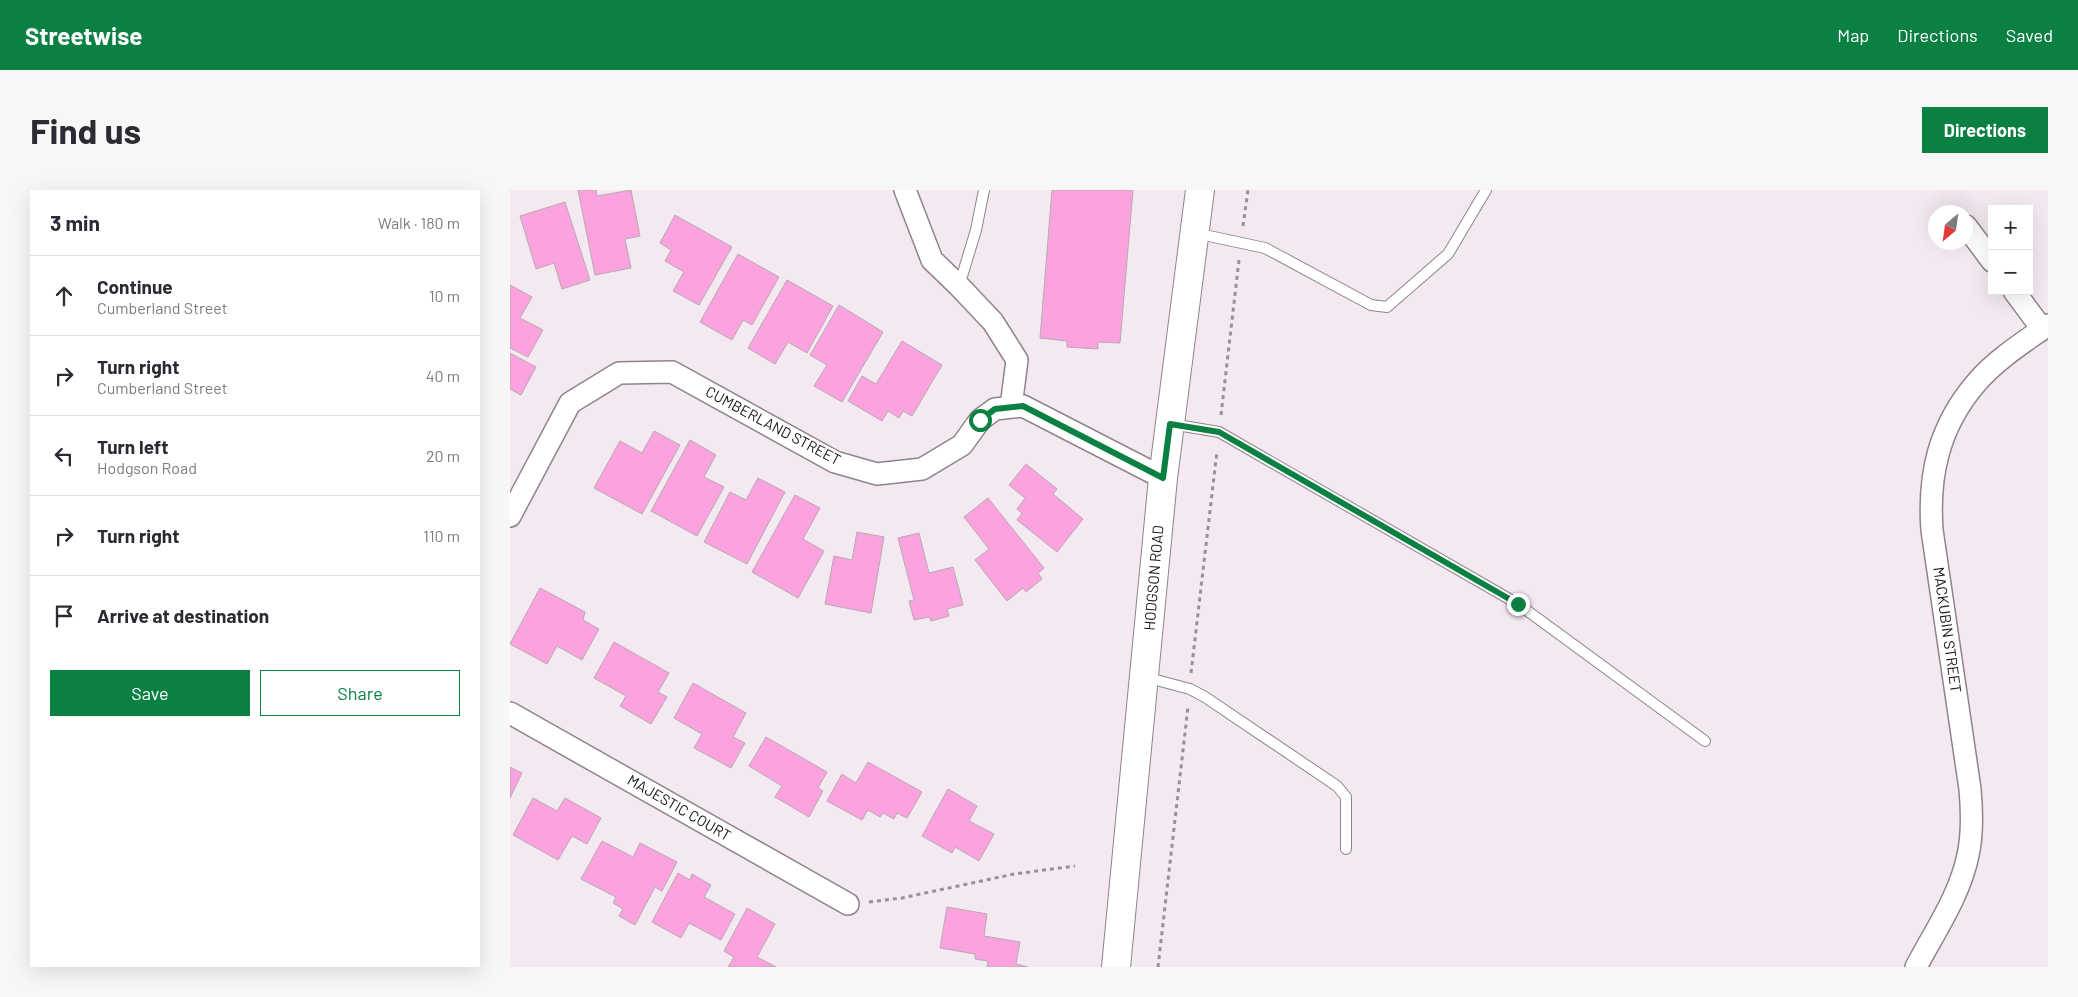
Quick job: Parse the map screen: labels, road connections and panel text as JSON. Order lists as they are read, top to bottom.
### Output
{
  "streets": {
    "main road": ["HODGSON ROAD"],
    "street": ["CUMBERLAND STREET", "MACKUBIN STREET", "MAJESTIC COURT"]
  },
  "crossings": [
    ["CUMBERLAND STREET", "HODGSON ROAD"]
  ],
  "north": "bottom left",
  "page": {
    "header": "Streetwise",
    "nav": ["Map", "Directions", "Saved"],
    "buttons": [
      "Directions",
      ["Save", "Share"]
    ],
    "title": "Find us",
    "heading": ["3 min", "Walk · 180 m"],
    "map_buttons": ["+", "−"],
    "list": [
      ["Continue", "Cumberland Street", "10 m"],
      ["Turn right", "Cumberland Street", "40 m"],
      ["Turn left", "Hodgson Road", "20 m"],
      ["Turn right", "110 m"],
      "Arrive at destination"
    ]
  }
}
